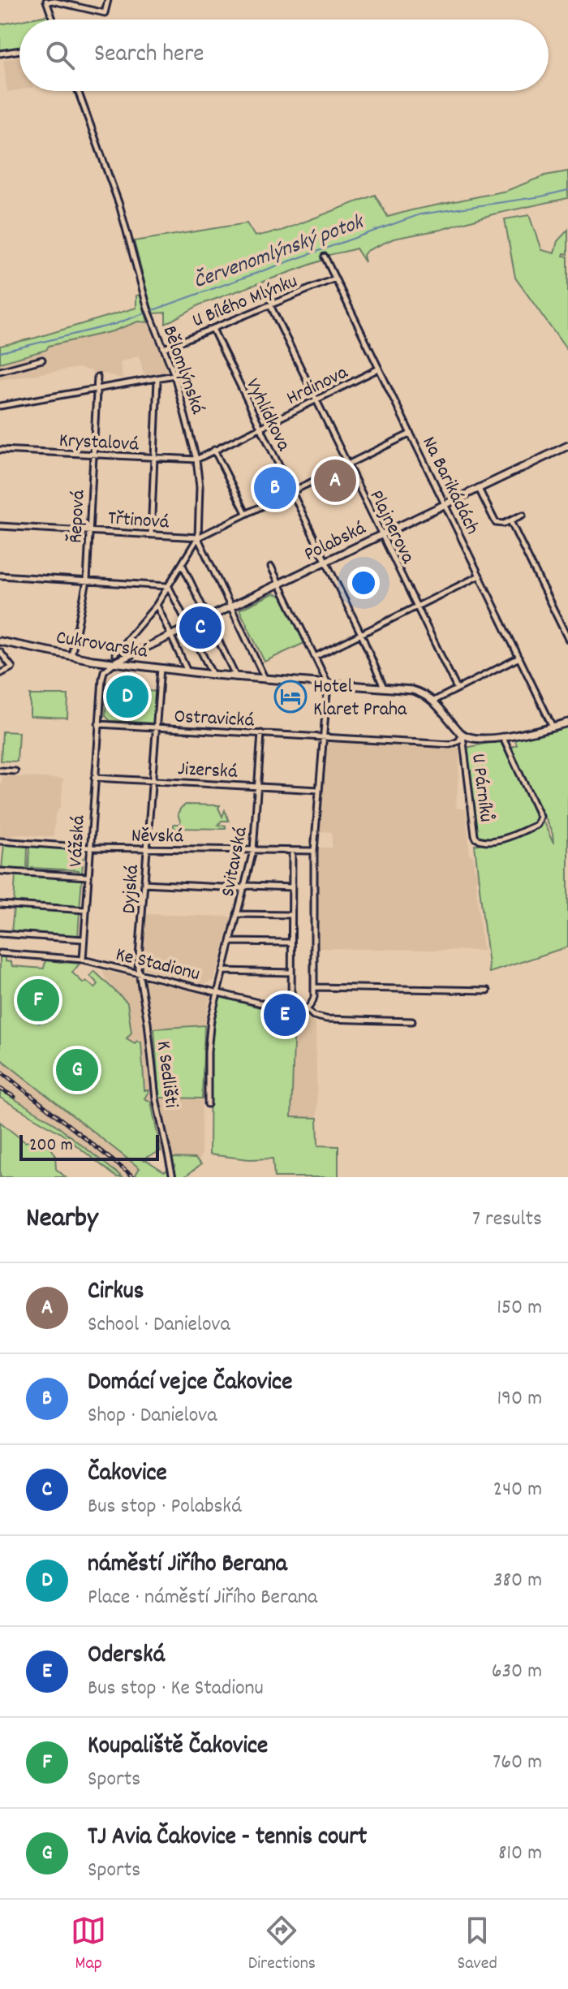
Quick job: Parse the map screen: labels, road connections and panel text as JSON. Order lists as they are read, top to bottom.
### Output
{
  "streets": {
    "street": [
      "U Bílého Mlýnku",
      "Bělomlýnská",
      "Hrdinova",
      "Vyhlídkova",
      "Krystalová",
      "Na Barikádách",
      "Řepová",
      "Třtinová",
      "Plajnerova",
      "Polabská",
      "Cukrovarská",
      "Ostravická",
      "Jizerská",
      "U Párníků",
      "Něvská",
      "Vážská",
      "Svitavská",
      "Dyjská",
      "Ke Stadionu",
      "K Sedlišti"
    ]
  },
  "crossings": [
    ["U Bílého Mlýnku", "Bělomlýnská"],
    ["U Bílého Mlýnku", "Vyhlídkova"],
    ["U Bílého Mlýnku", "Na Barikádách"],
    ["U Bílého Mlýnku", "Plajnerova"],
    ["Bělomlýnská", "Hrdinova"],
    ["Bělomlýnská", "Krystalová"],
    ["Bělomlýnská", "Třtinová"],
    ["Hrdinova", "Vyhlídkova"],
    ["Hrdinova", "Krystalová"],
    ["Hrdinova", "Na Barikádách"],
    ["Hrdinova", "Plajnerova"],
    ["Vyhlídkova", "Polabská"],
    ["Vyhlídkova", "Cukrovarská"],
    ["Krystalová", "Řepová"],
    ["Na Barikádách", "Polabská"],
    ["Řepová", "Třtinová"],
    ["Řepová", "Cukrovarská"],
    ["Plajnerova", "Polabská"],
    ["Polabská", "Cukrovarská"],
    ["Polabská", "Vážská"],
    ["Cukrovarská", "Ostravická"],
    ["Cukrovarská", "U Párníků"],
    ["Cukrovarská", "Vážská"],
    ["Cukrovarská", "Dyjská"],
    ["Ostravická", "U Párníků"],
    ["Ostravická", "Vážská"],
    ["Ostravická", "Svitavská"],
    ["Ostravická", "Dyjská"],
    ["Jizerská", "Vážská"],
    ["Jizerská", "Svitavská"],
    ["Jizerská", "Dyjská"],
    ["Něvská", "Vážská"],
    ["Něvská", "Svitavská"],
    ["Něvská", "Dyjská"],
    ["Vážská", "Ke Stadionu"],
    ["Svitavská", "Ke Stadionu"],
    ["Dyjská", "Ke Stadionu"],
    ["Dyjská", "K Sedlišti"],
    ["Ke Stadionu", "K Sedlišti"]
  ],
  "water": ["Červenomlýnský potok"],
  "places": {
    "hotel": ["Hotel Klaret Praha"]
  },
  "scale_bar": "200 m",
  "page": {
    "search": "Search here",
    "pins": [
      "A",
      "B",
      "C",
      "D",
      "F",
      "E",
      "G"
    ],
    "scale": "200 m",
    "heading": ["Nearby", "7 results"],
    "list": [
      {
        "mark": "A",
        "name": "Cirkus",
        "note": "School · Danielova",
        "value": "150 m"
      },
      {
        "mark": "B",
        "name": "Domácí vejce Čakovice",
        "note": "Shop · Danielova",
        "value": "190 m"
      },
      {
        "mark": "C",
        "name": "Čakovice",
        "note": "Bus stop · Polabská",
        "value": "240 m"
      },
      {
        "mark": "D",
        "name": "náměstí Jiřího Berana",
        "note": "Place · náměstí Jiřího Berana",
        "value": "380 m"
      },
      {
        "mark": "E",
        "name": "Oderská",
        "note": "Bus stop · Ke Stadionu",
        "value": "630 m"
      },
      {
        "mark": "F",
        "name": "Koupaliště Čakovice",
        "note": "Sports",
        "value": "760 m"
      },
      {
        "mark": "G",
        "name": "TJ Avia Čakovice - tennis court",
        "note": "Sports",
        "value": "810 m"
      }
    ],
    "nav": ["Map", "Directions", "Saved"]
  }
}
